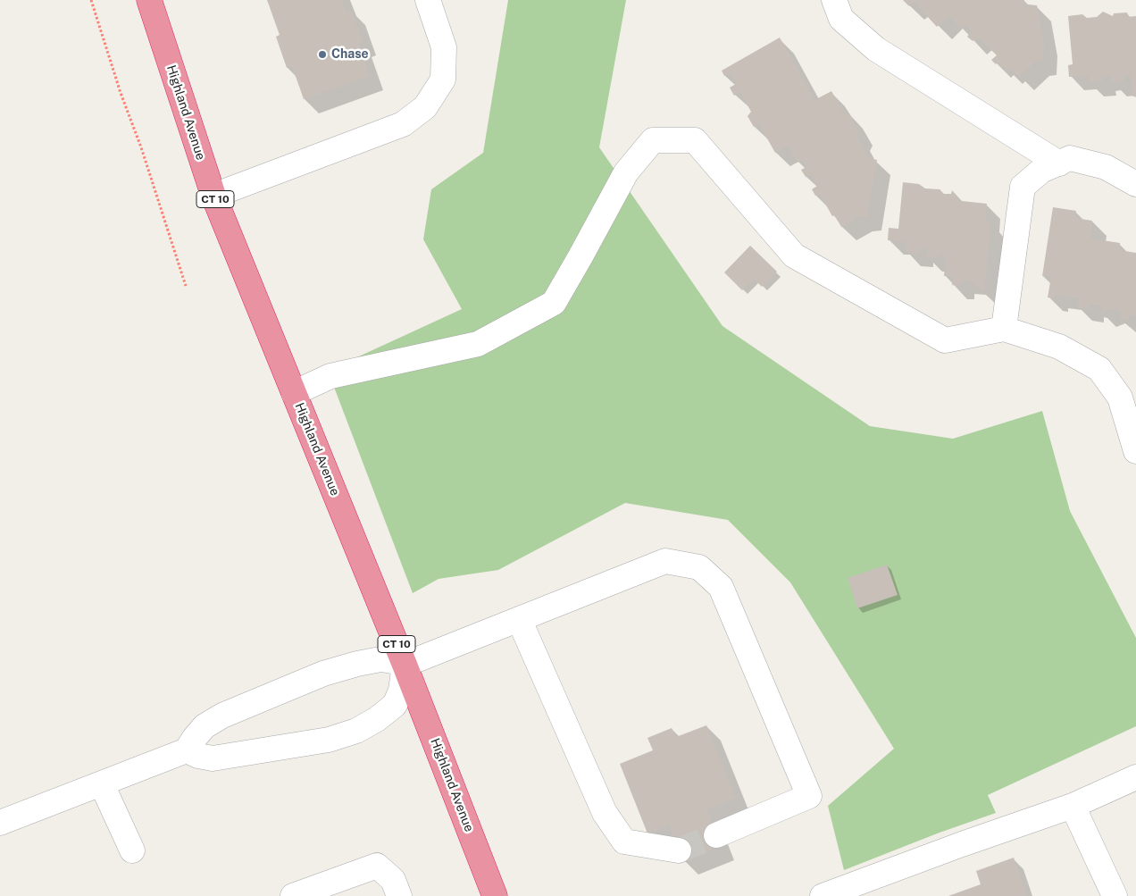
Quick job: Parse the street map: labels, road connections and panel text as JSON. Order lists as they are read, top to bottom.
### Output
{
  "streets": {
    "highway": ["Highland Avenue", "CT 10"]
  },
  "places": ["Chase"]
}
